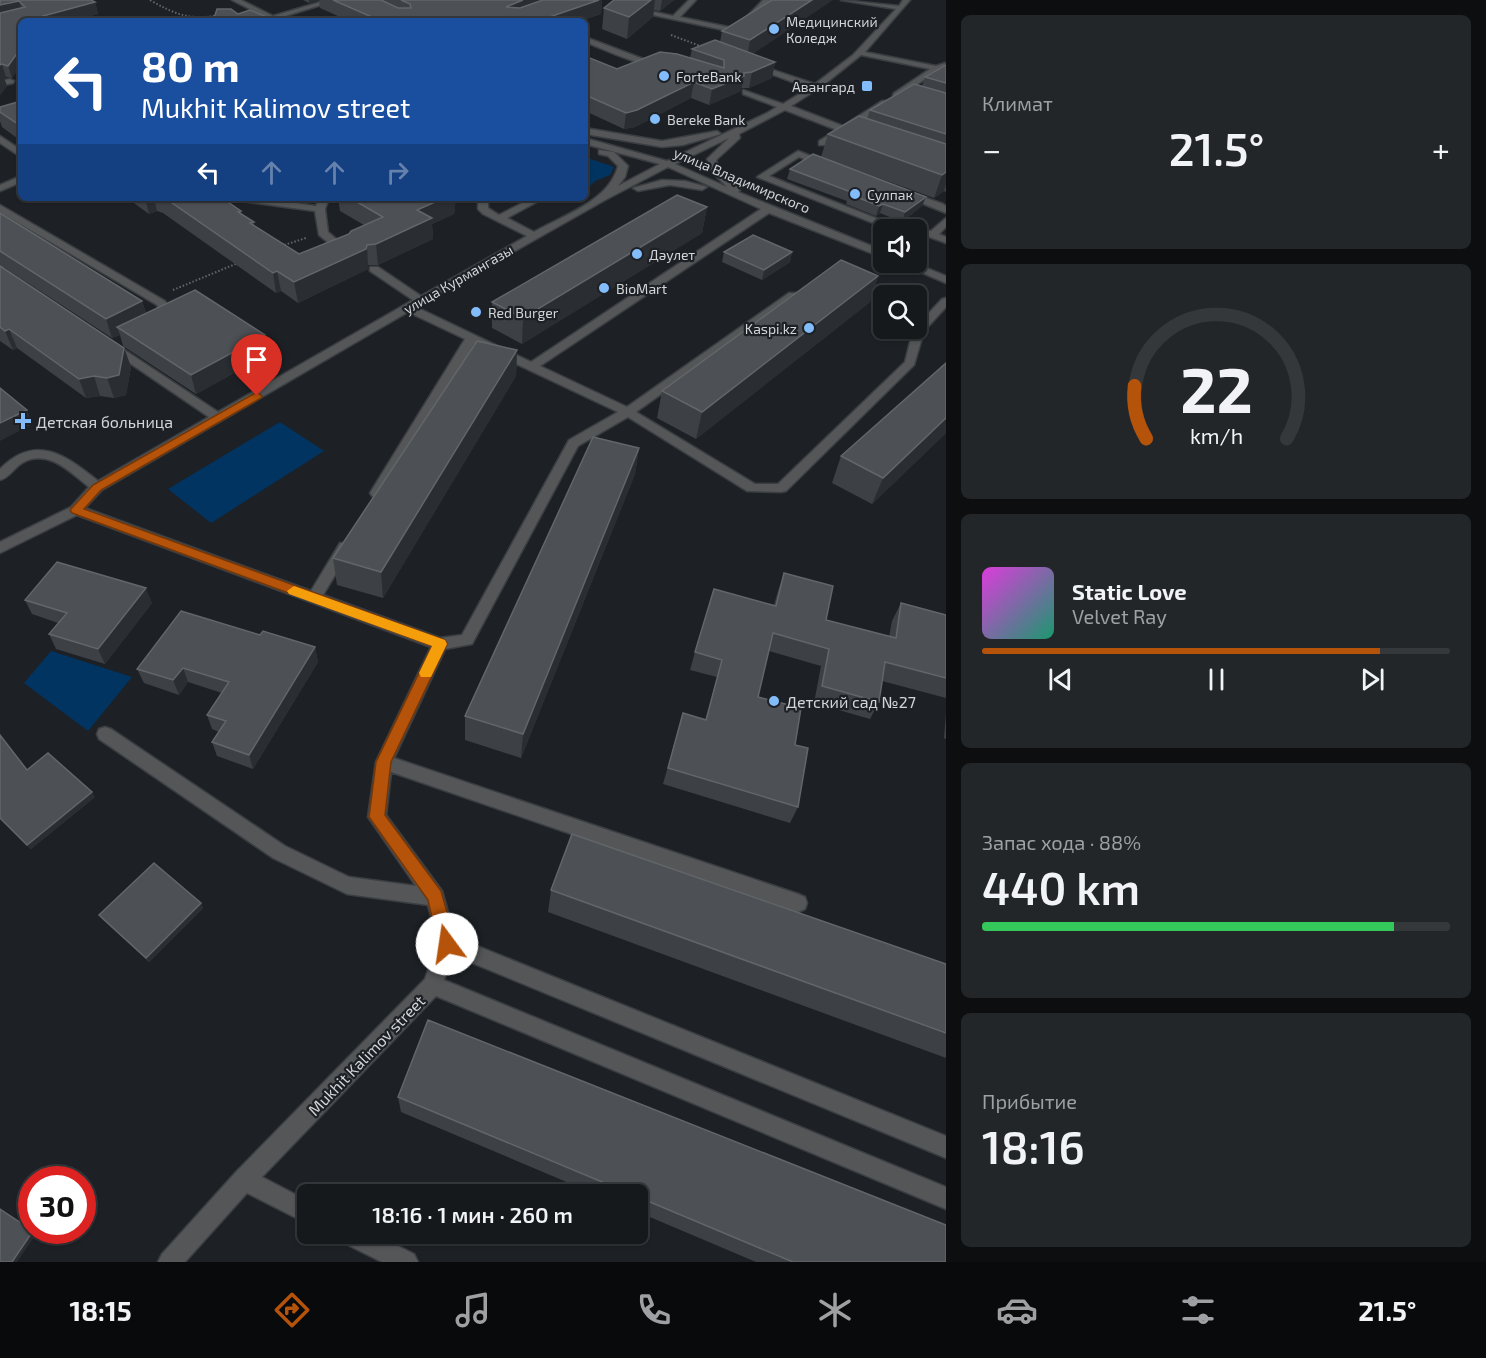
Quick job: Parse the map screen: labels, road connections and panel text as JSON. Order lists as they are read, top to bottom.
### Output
{
  "streets": {
    "street": ["улица Владимирского", "улица Курмангазы", "Mukhit Kalimov street"]
  },
  "crossings": [
    ["улица Владимирского", "улица Курмангазы"]
  ],
  "places": {
    "other": [
      "Медицинский Коледж",
      "ForteBank",
      "Bereke Bank",
      "Сулпак",
      "Дәулет",
      "BioMart",
      "Red Burger",
      "Kaspi.kz",
      "Детский сад №27"
    ],
    "transit": ["Авангард"],
    "health": ["Детская больница"]
  },
  "page": {
    "tile": [
      "Климат",
      ["Запас хода · 88%", "440 km"],
      ["Прибытие", "18:16"]
    ],
    "turn": ["80 m", "Mukhit Kalimov street"],
    "heat": ["−", "21.5°", "+"],
    "song": ["Static Love", "Velvet Ray"],
    "limit": "30",
    "trip": "18:16 · 1 мин · 260 m",
    "tabs": ["18:15", "21.5°"],
    "gauge": ["22", "km/h"]
  }
}
